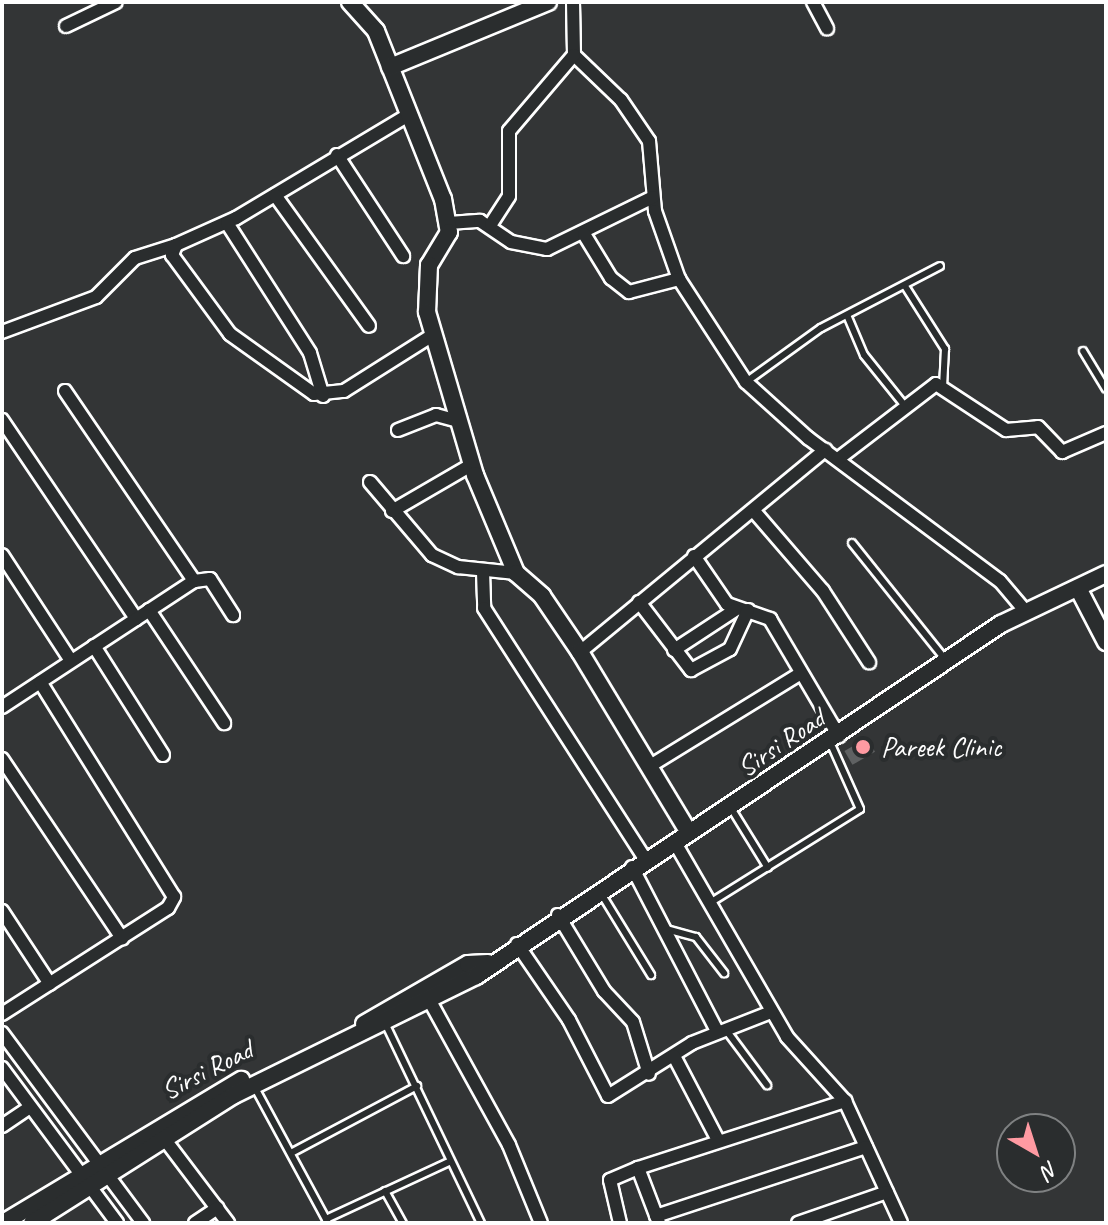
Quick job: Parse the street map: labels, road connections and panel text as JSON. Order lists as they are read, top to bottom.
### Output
{
  "streets": {
    "main road": ["Sirsi Road"]
  },
  "places": ["Pareek Clinic"],
  "north": "bottom right"
}
